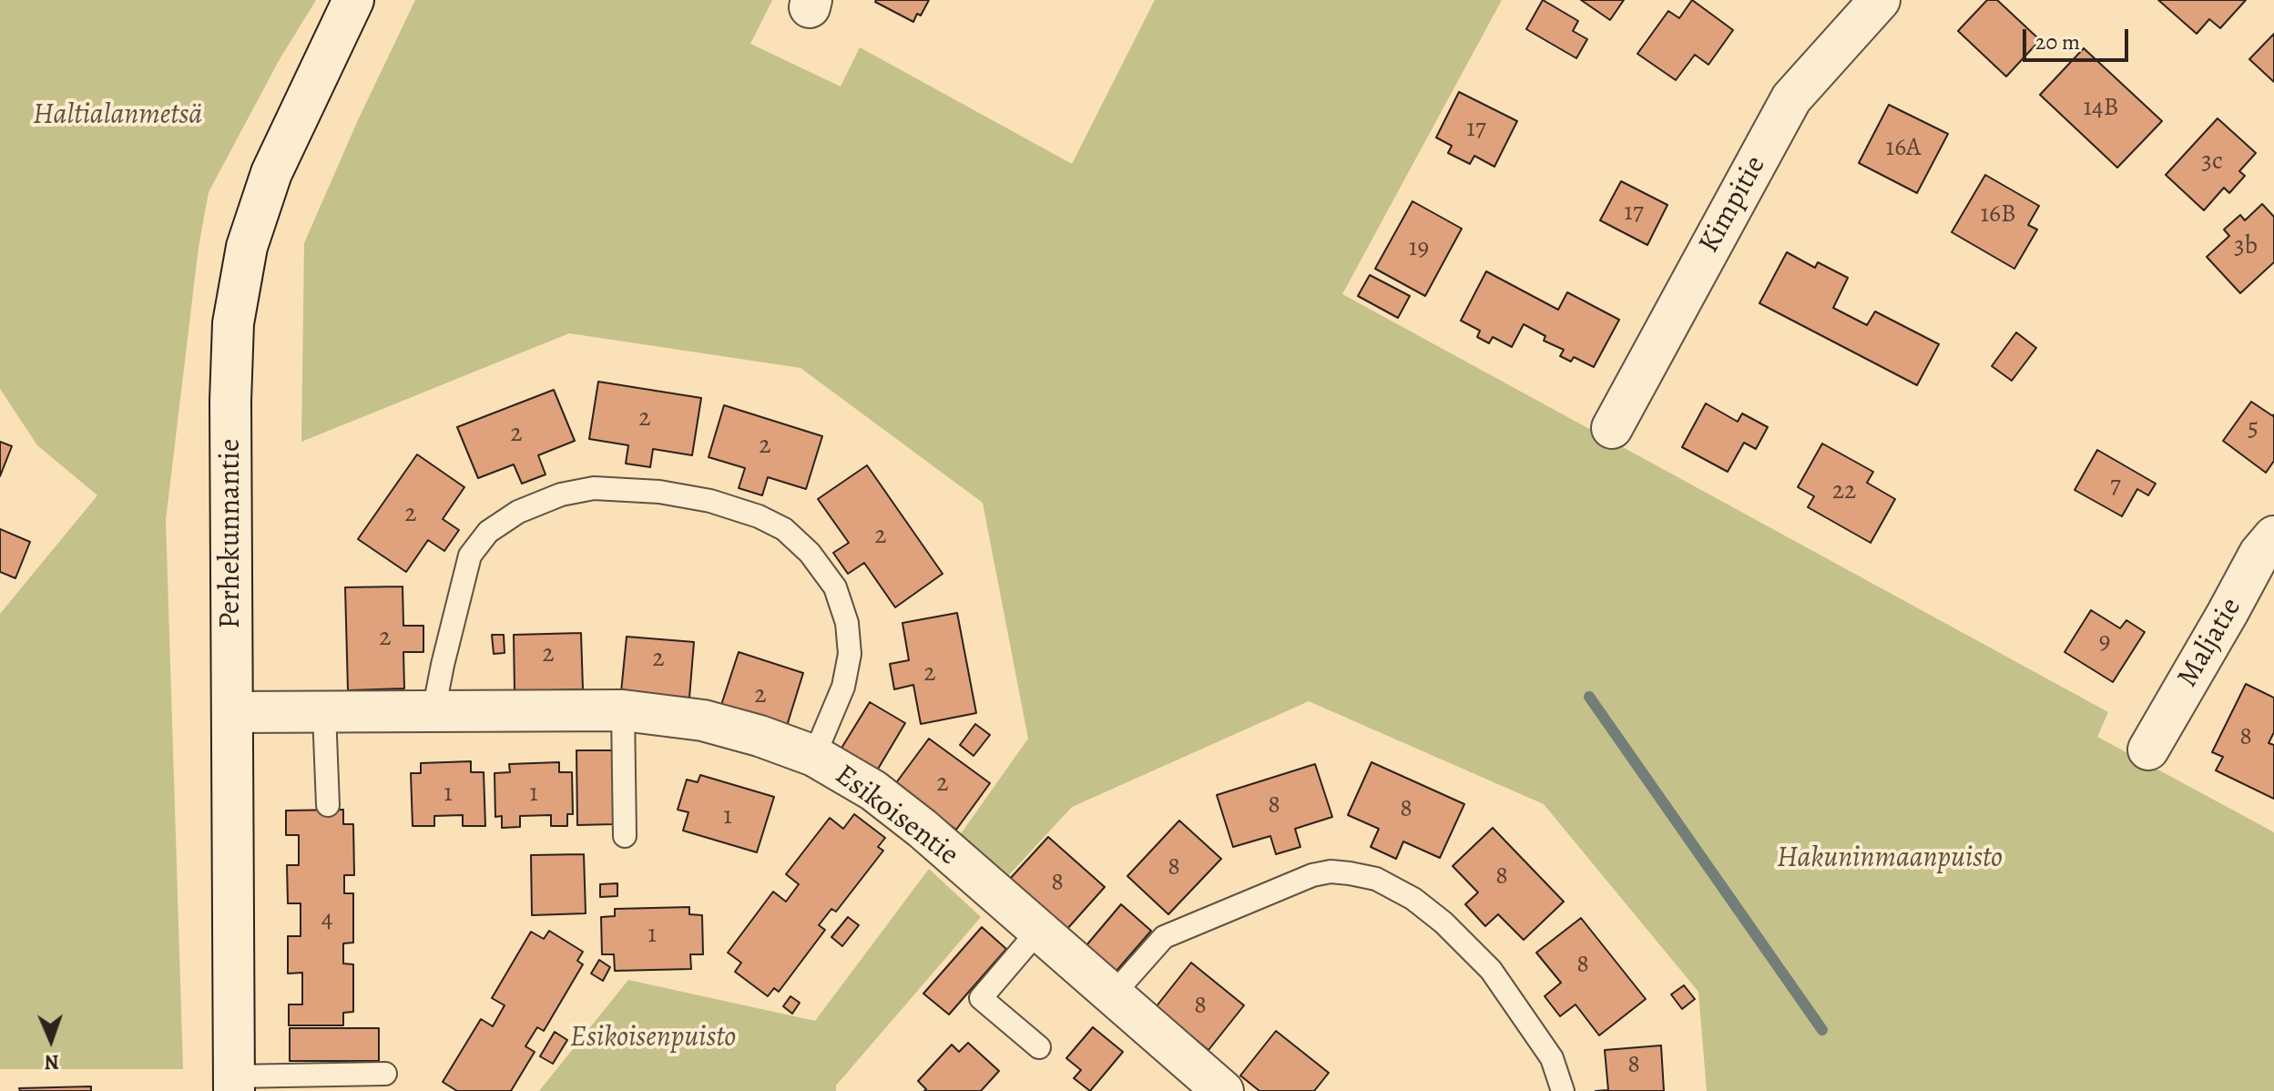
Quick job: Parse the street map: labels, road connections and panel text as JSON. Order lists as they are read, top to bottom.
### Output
{
  "streets": {
    "street": [
      "Kimpitie",
      "Perhekunnantie",
      "Maljatie",
      "Esikoisentie"
    ]
  },
  "crossings": [
    ["Perhekunnantie", "Esikoisentie"]
  ],
  "parks": ["Haltialanmetsä", "Hakuninmaanpuisto", "Esikoisenpuisto"],
  "house_numbers": [
    "14B",
    "17",
    "16A",
    "3c",
    "17",
    "16B",
    "3b",
    "19",
    "2",
    "5",
    "2",
    "2",
    "7",
    "22",
    "2",
    "2",
    "2",
    "9",
    "2",
    "2",
    "2",
    "2",
    "8",
    "2",
    "1",
    "1",
    "8",
    "8",
    "1",
    "8",
    "8",
    "8",
    "4",
    "1",
    "8",
    "8",
    "8"
  ],
  "scale_bar": "20 m",
  "north": "bottom"
}
